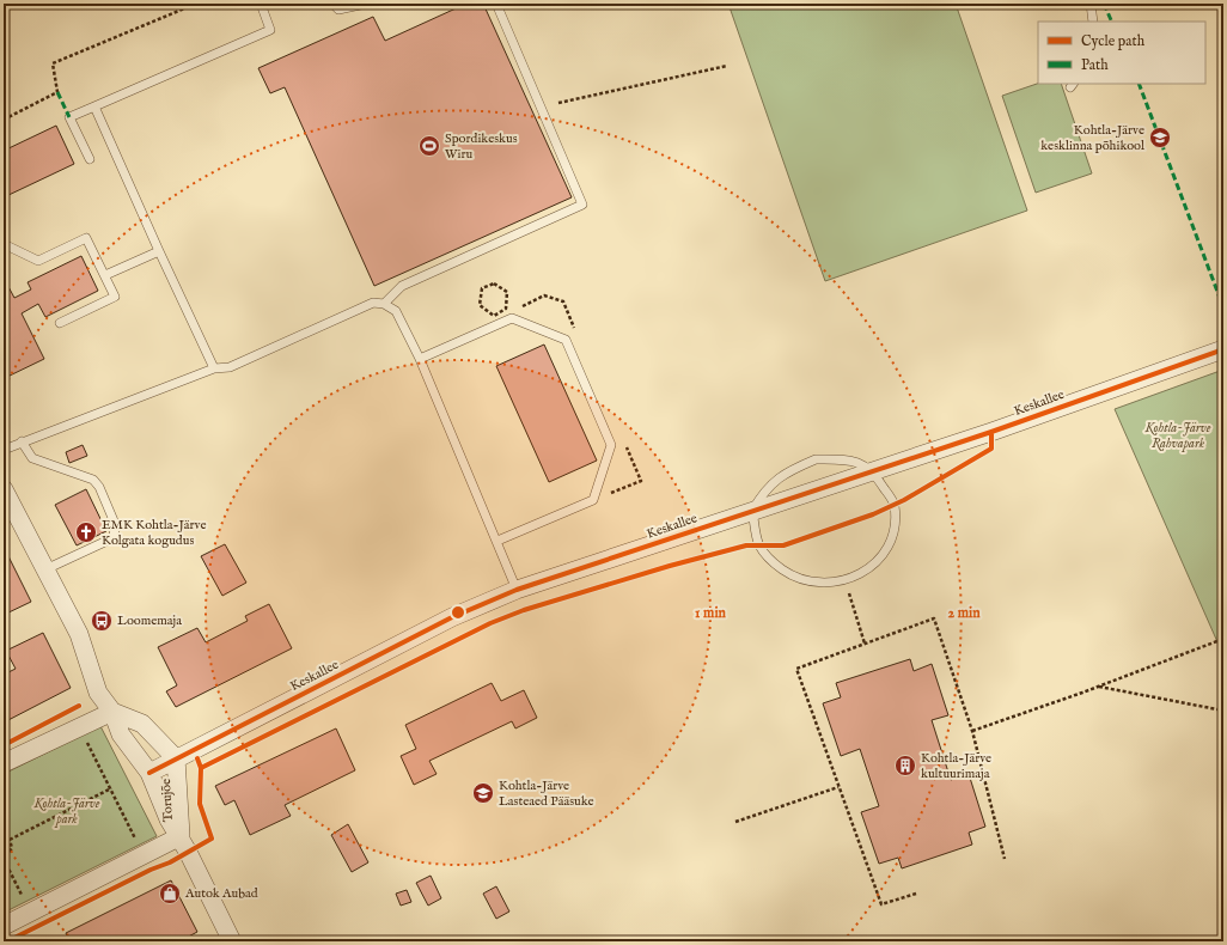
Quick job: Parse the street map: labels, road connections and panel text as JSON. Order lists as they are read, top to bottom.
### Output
{
  "streets": {
    "street": ["Keskallee", "Torujõe"]
  },
  "crossings": [
    ["Keskallee", "Torujõe"]
  ],
  "parks": ["Kohtla-Järve Rahvapark", "Kohtla-Järve park"],
  "places": {
    "school or university": ["Kohtla-Järve kesklinna põhikool", "Kohtla-Järve Lasteaed Pääsuke"],
    "sports": ["Spordikeskus Wiru"],
    "church": ["EMK Kohtla-Järve Kolgata kogudus"],
    "bus stop": ["Loomemaja"],
    "building": ["Kohtla-Järve kultuurimaja"],
    "shop": ["Autok Aubad"]
  },
  "legend": ["Cycle path", "Path"],
  "rings": ["1 min", "2 min"]
}
